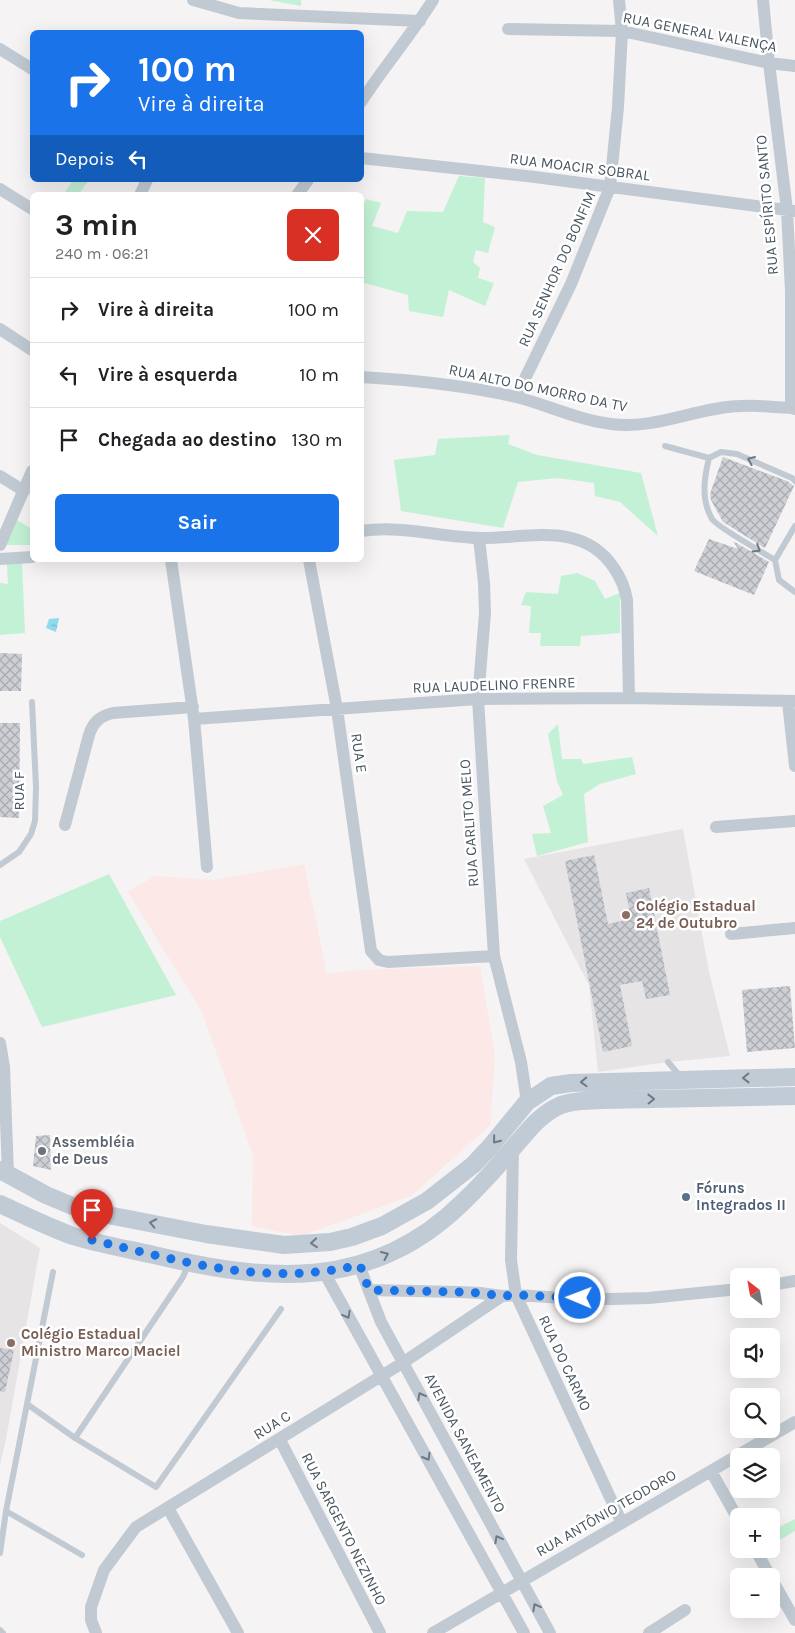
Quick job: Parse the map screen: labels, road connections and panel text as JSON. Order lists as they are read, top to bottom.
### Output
{
  "streets": {
    "street": [
      "RUA GENERAL VALENÇA",
      "RUA MOACIR SOBRAL",
      "RUA ESPÍRITO SANTO",
      "RUA SENHOR DO BONFIM",
      "RUA ALTO DO MORRO DA TV",
      "RUA LAUDELINO FRENRE",
      "RUA E",
      "RUA CARLITO MELO",
      "RUA DO CARMO",
      "RUA C",
      "AVENIDA SANEAMENTO",
      "RUA ANTÔNIO TEODORO",
      "RUA SARGENTO NEZINHO"
    ],
    "lane": ["RUA F"]
  },
  "crossings": [
    ["RUA GENERAL VALENÇA", "RUA ESPÍRITO SANTO"],
    ["RUA GENERAL VALENÇA", "RUA SENHOR DO BONFIM"],
    ["RUA MOACIR SOBRAL", "RUA ESPÍRITO SANTO"],
    ["RUA MOACIR SOBRAL", "RUA SENHOR DO BONFIM"],
    ["RUA ESPÍRITO SANTO", "RUA ALTO DO MORRO DA TV"],
    ["RUA SENHOR DO BONFIM", "RUA ALTO DO MORRO DA TV"],
    ["RUA LAUDELINO FRENRE", "RUA E"],
    ["RUA LAUDELINO FRENRE", "RUA CARLITO MELO"],
    ["RUA E", "RUA CARLITO MELO"],
    ["RUA DO CARMO", "RUA ANTÔNIO TEODORO"],
    ["RUA C", "AVENIDA SANEAMENTO"],
    ["RUA C", "RUA SARGENTO NEZINHO"],
    ["AVENIDA SANEAMENTO", "RUA ANTÔNIO TEODORO"]
  ],
  "places": [
    "Colégio Estadual 24 de Outubro",
    "Assembléia de Deus",
    "Fóruns Integrados II",
    "Colégio Estadual Ministro Marco Maciel"
  ],
  "north": "top left",
  "page": {
    "turn": ["100 m", "Vire à direita"],
    "then": "Depois",
    "heading": ["3 min", "240 m · 06:21"],
    "list": [
      {
        "name": "Vire à direita",
        "value": "100 m"
      },
      {
        "name": "Vire à esquerda",
        "value": "10 m"
      },
      {
        "name": "Chegada ao destino",
        "value": "130 m"
      }
    ],
    "buttons": "Sair",
    "map_buttons": ["+", "−"]
  }
}
